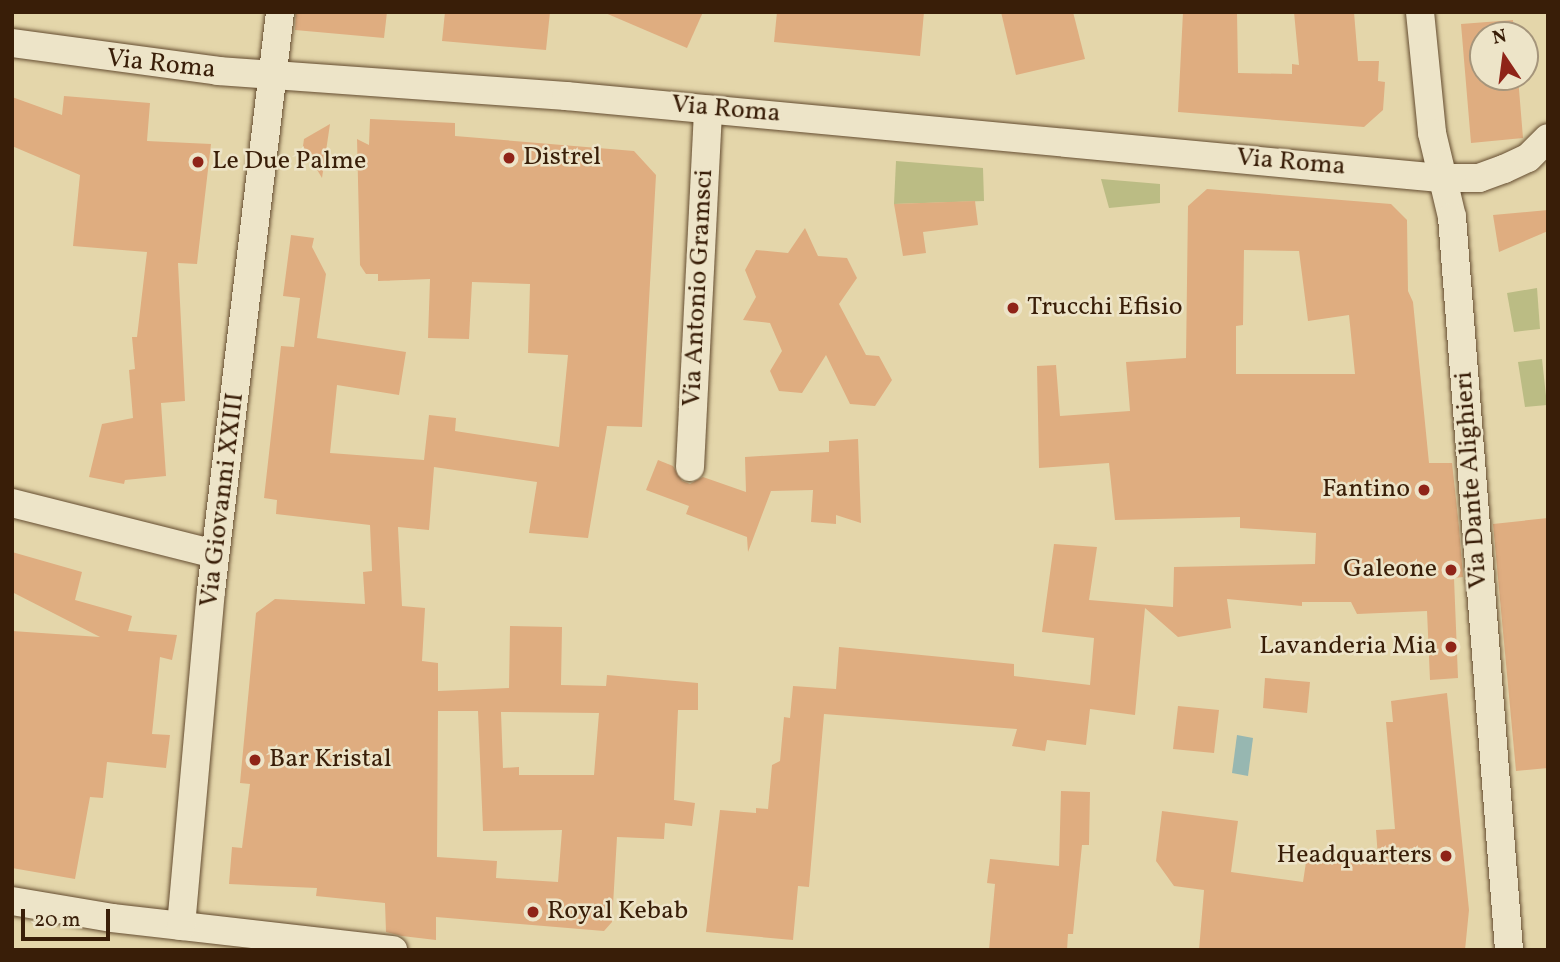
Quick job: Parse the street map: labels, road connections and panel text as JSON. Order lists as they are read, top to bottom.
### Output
{
  "streets": {
    "street": [
      "Via Roma",
      "Via Antonio Gramsci",
      "Via Dante Alighieri",
      "Via Giovanni XXIII"
    ]
  },
  "crossings": [
    ["Via Roma", "Via Antonio Gramsci"],
    ["Via Roma", "Via Dante Alighieri"],
    ["Via Roma", "Via Giovanni XXIII"]
  ],
  "places": [
    "Distrel",
    "Le Due Palme",
    "Trucchi Efisio",
    "Fantino",
    "Galeone",
    "Lavanderia Mia",
    "Bar Kristal",
    "Headquarters",
    "Royal Kebab"
  ],
  "scale_bar": "20 m",
  "north": "top"
}
